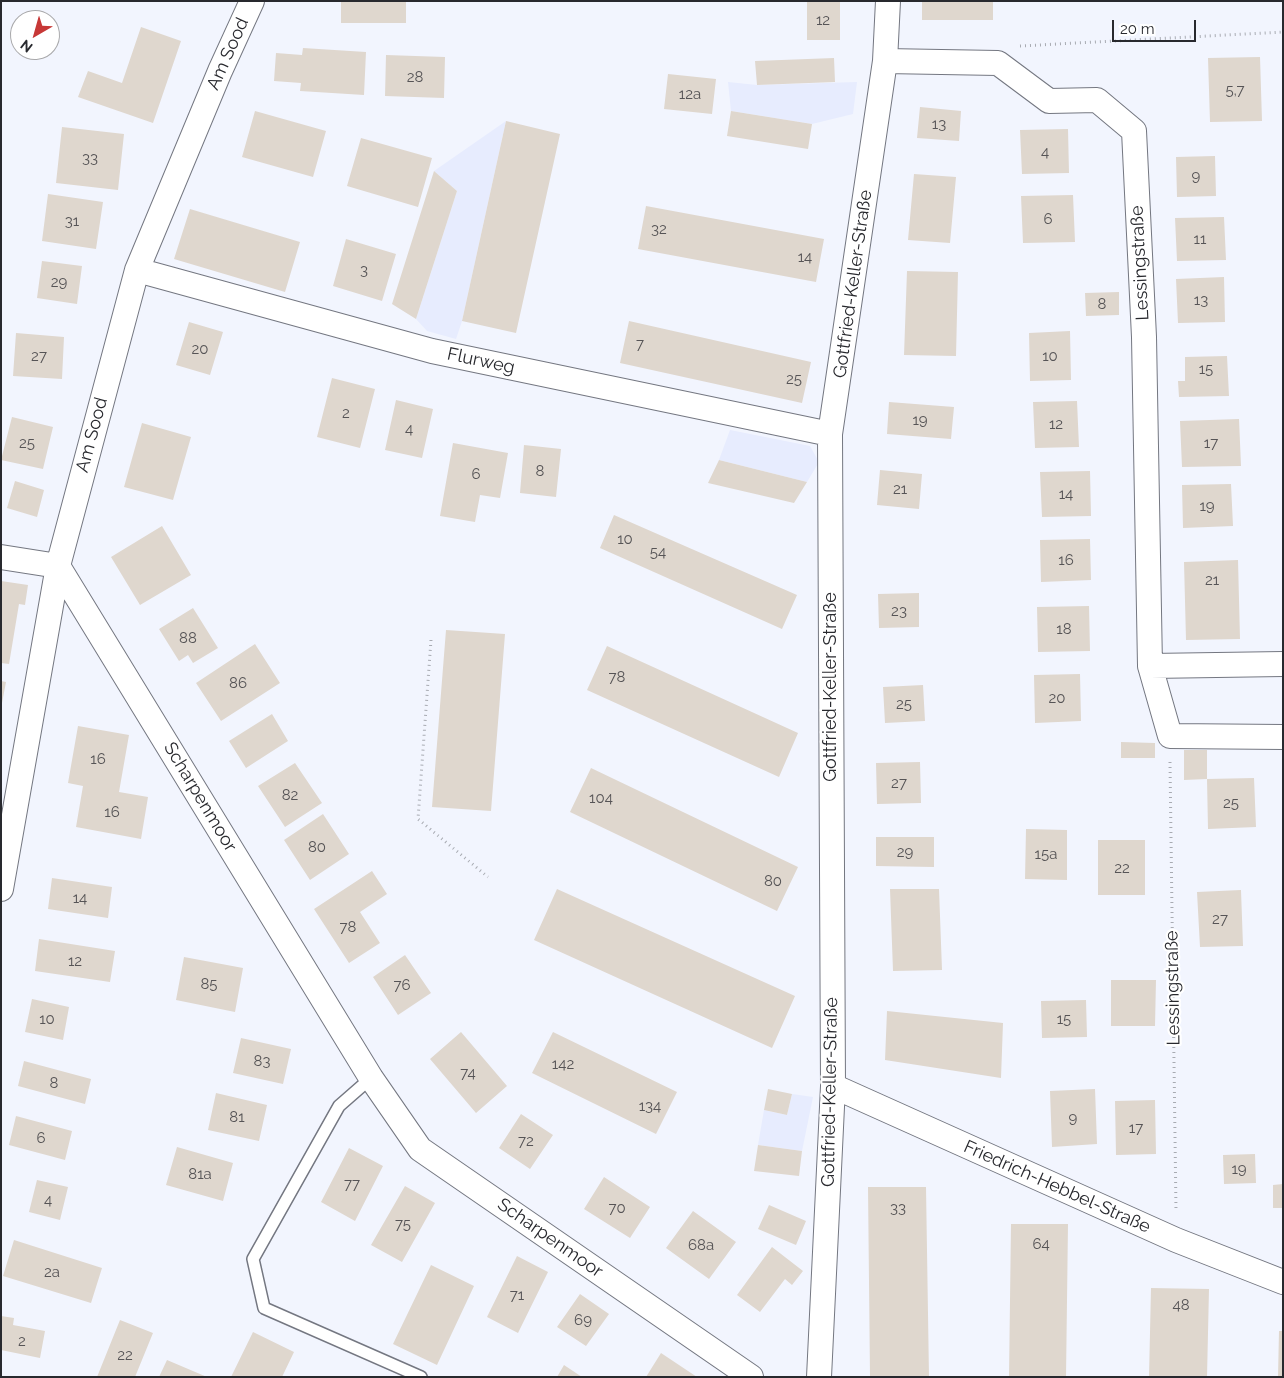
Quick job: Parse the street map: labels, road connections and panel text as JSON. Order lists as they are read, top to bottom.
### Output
{
  "streets": {
    "street": [
      "Am Sood",
      "Lessingstraße",
      "Gottfried-Keller-Straße",
      "Flurweg",
      "Scharpenmoor",
      "Friedrich-Hebbel-Straße"
    ]
  },
  "crossings": [
    ["Am Sood", "Flurweg"],
    ["Am Sood", "Scharpenmoor"],
    ["Lessingstraße", "Gottfried-Keller-Straße"],
    ["Lessingstraße", "Friedrich-Hebbel-Straße"],
    ["Gottfried-Keller-Straße", "Flurweg"],
    ["Gottfried-Keller-Straße", "Friedrich-Hebbel-Straße"]
  ],
  "house_numbers": [
    "12",
    "28",
    "5,7",
    "12a",
    "13",
    "4",
    "33",
    "9",
    "6",
    "31",
    "32",
    "11",
    "14",
    "3",
    "29",
    "13",
    "8",
    "7",
    "20",
    "27",
    "10",
    "15",
    "25",
    "2",
    "19",
    "12",
    "4",
    "25",
    "17",
    "8",
    "6",
    "21",
    "14",
    "19",
    "10",
    "54",
    "16",
    "21",
    "23",
    "18",
    "88",
    "78",
    "86",
    "20",
    "25",
    "16",
    "27",
    "82",
    "104",
    "25",
    "16",
    "80",
    "29",
    "15a",
    "22",
    "80",
    "14",
    "27",
    "78",
    "12",
    "85",
    "76",
    "10",
    "15",
    "83",
    "142",
    "74",
    "8",
    "134",
    "81",
    "9",
    "17",
    "6",
    "72",
    "19",
    "81a",
    "77",
    "4",
    "70",
    "33",
    "75",
    "64",
    "68a",
    "2a",
    "71",
    "48",
    "69",
    "2",
    "22"
  ],
  "scale_bar": "20 m",
  "north": "bottom left"
}
